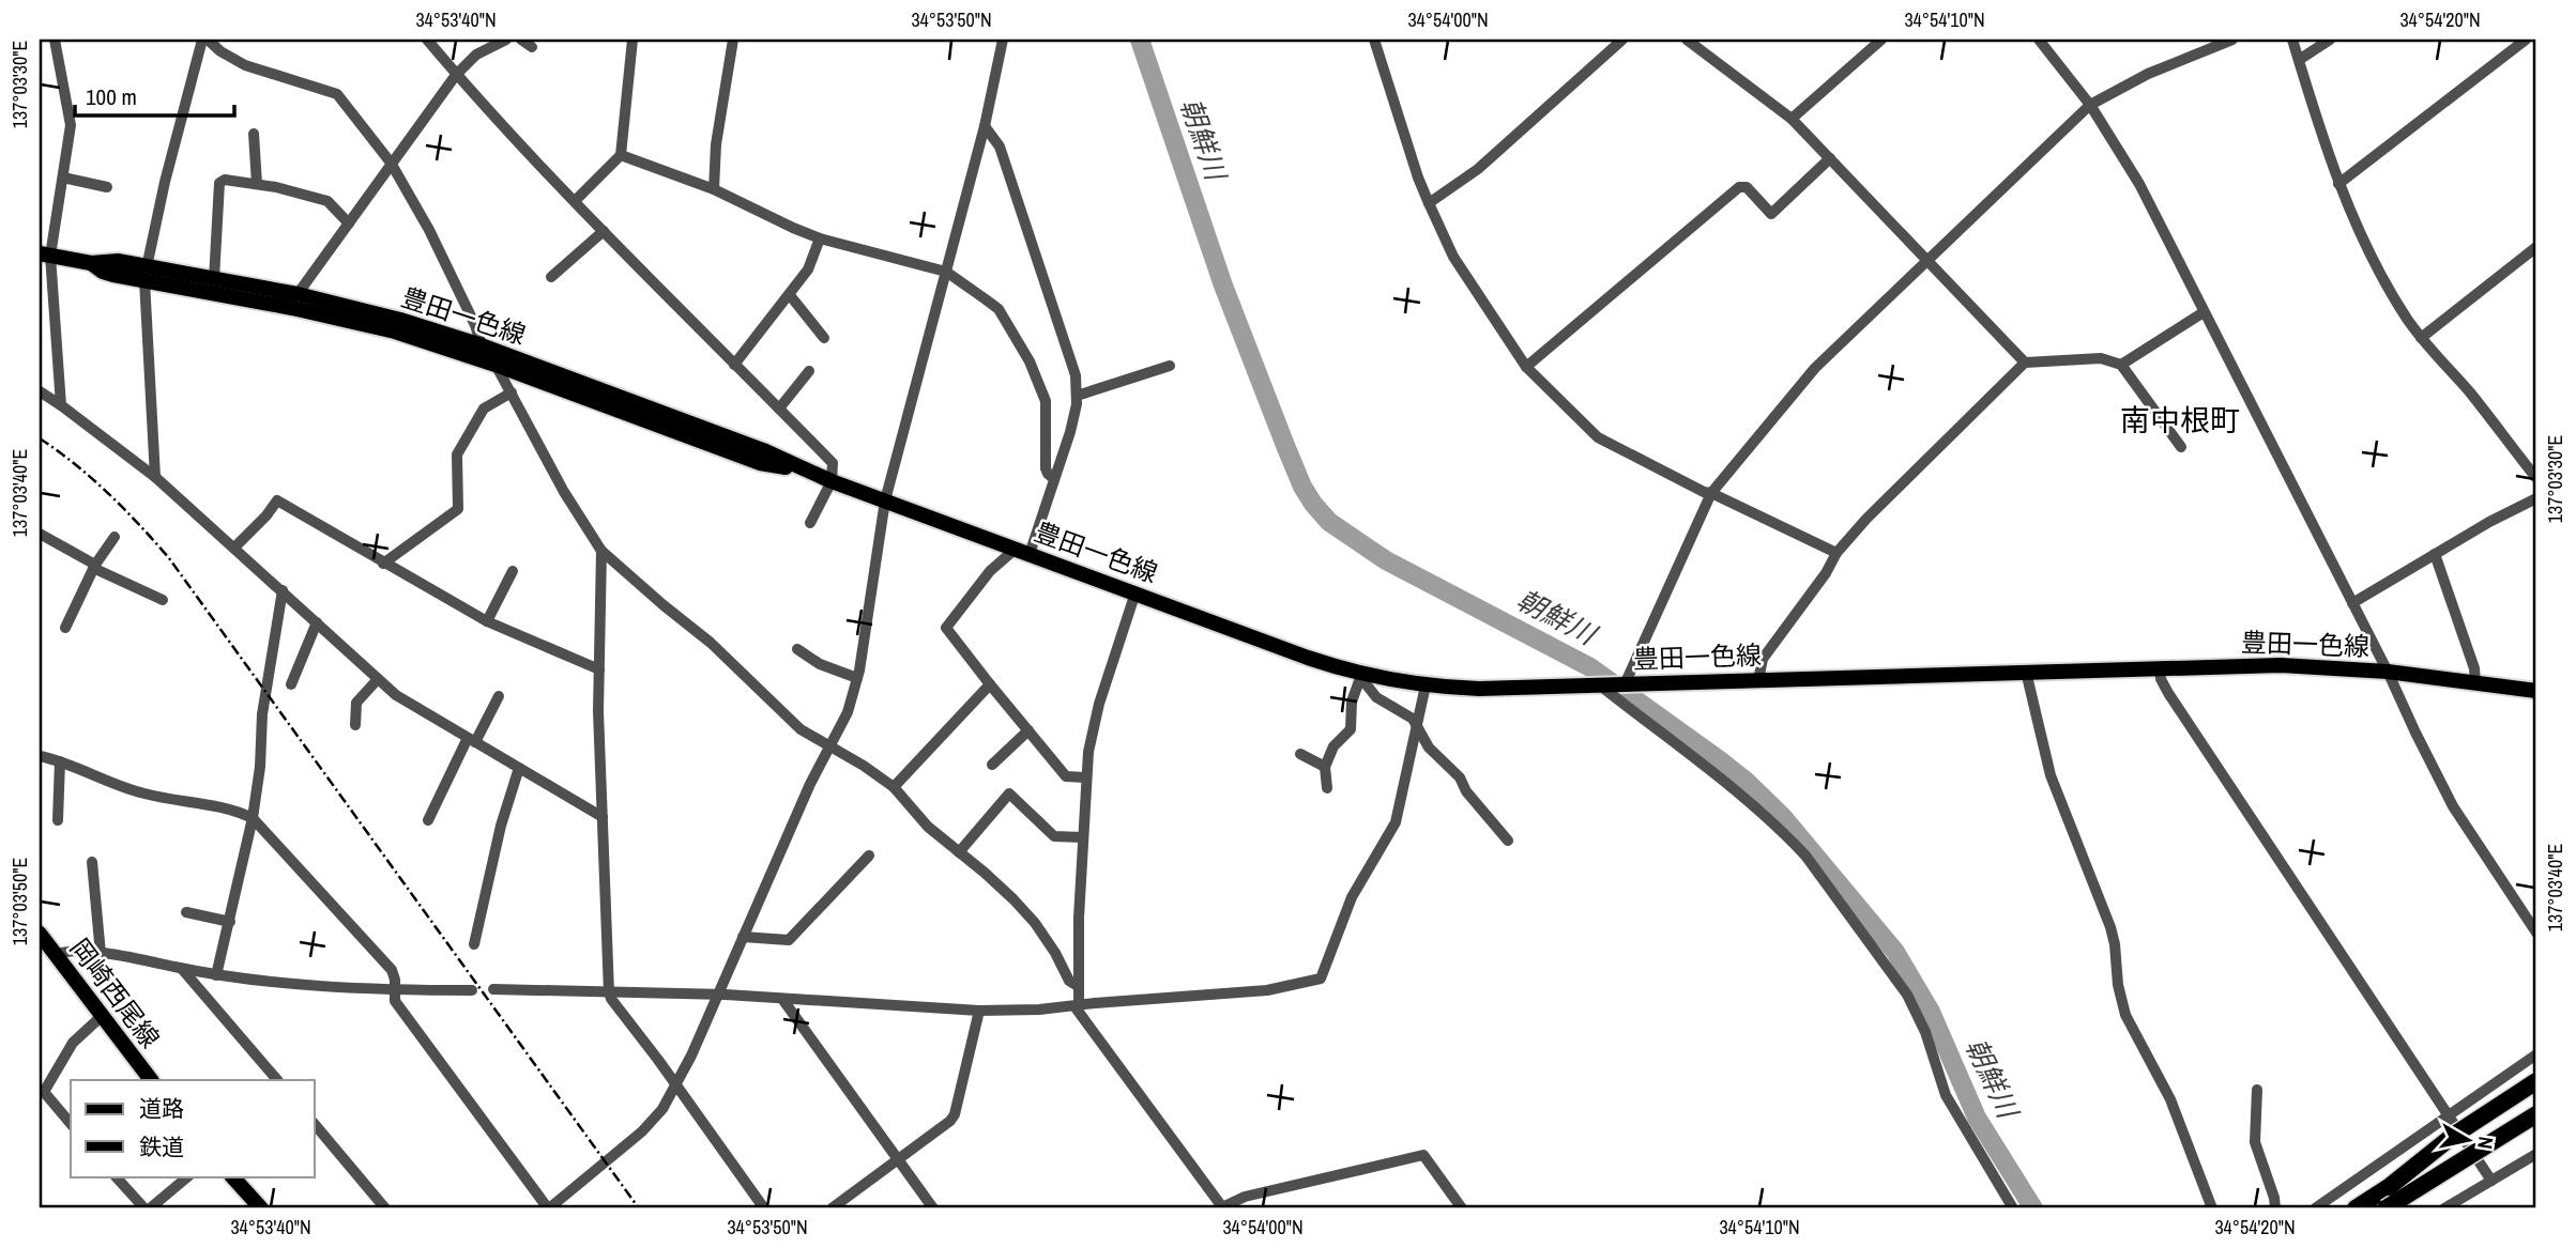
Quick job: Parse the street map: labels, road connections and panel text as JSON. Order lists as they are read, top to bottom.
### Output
{
  "streets": {
    "main road": ["豊田一色線", "岡崎西尾線"]
  },
  "districts": ["南中根町"],
  "water": ["朝鮮川"],
  "legend": ["道路", "鉄道"],
  "scale_bar": "100 m",
  "north": "right",
  "coordinates": [
    "34°53'40\"N",
    "34°53'50\"N",
    "34°54'00\"N",
    "34°54'10\"N",
    "34°54'20\"N",
    "137°03'30\"E",
    "137°03'40\"E",
    "137°03'50\"E"
  ]
}
